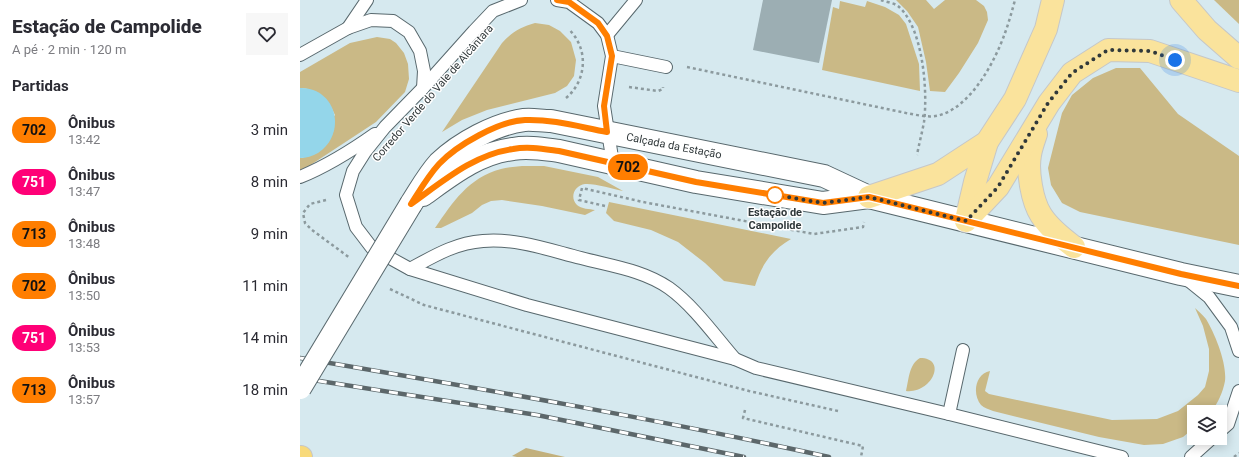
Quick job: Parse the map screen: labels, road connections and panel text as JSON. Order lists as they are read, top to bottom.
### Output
{
  "streets": {
    "street": ["Calçada da Estação"]
  },
  "places": ["Estação de Campolide"],
  "lines": ["bus line 702"],
  "page": {
    "heading": [
      ["Estação de Campolide", "A pé · 2 min · 120 m"],
      "Partidas"
    ],
    "on_map": "702",
    "list": [
      {
        "mark": "702",
        "name": "Ônibus",
        "note": "13:42",
        "value": "3 min"
      },
      {
        "mark": "751",
        "name": "Ônibus",
        "note": "13:47",
        "value": "8 min"
      },
      {
        "mark": "713",
        "name": "Ônibus",
        "note": "13:48",
        "value": "9 min"
      },
      {
        "mark": "702",
        "name": "Ônibus",
        "note": "13:50",
        "value": "11 min"
      },
      {
        "mark": "751",
        "name": "Ônibus",
        "note": "13:53",
        "value": "14 min"
      },
      {
        "mark": "713",
        "name": "Ônibus",
        "note": "13:57",
        "value": "18 min"
      }
    ]
  }
}
